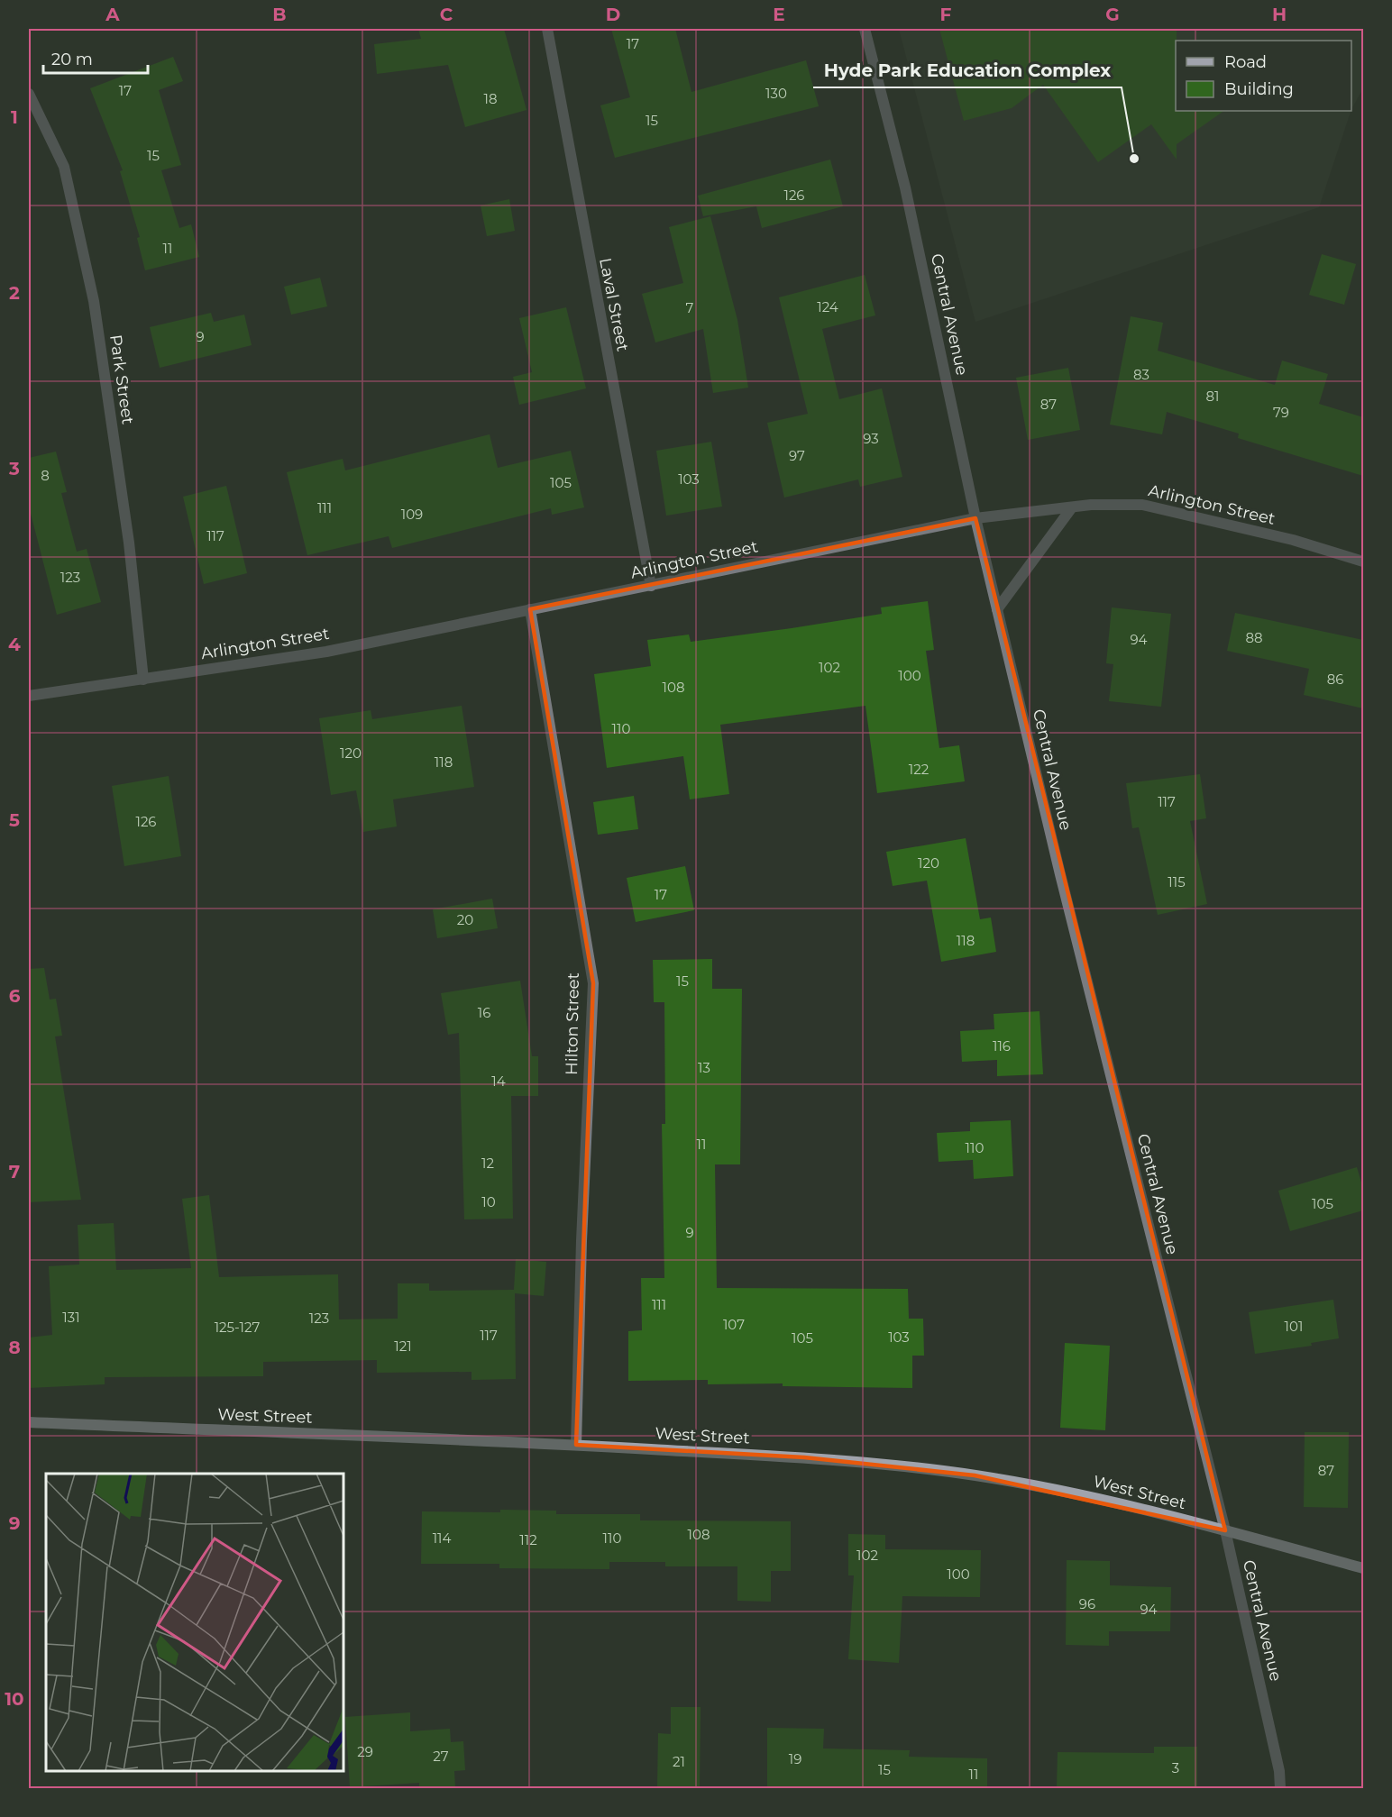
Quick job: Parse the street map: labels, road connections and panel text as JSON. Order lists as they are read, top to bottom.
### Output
{
  "streets": {
    "main road": ["West Street"],
    "street": [
      "Laval Street",
      "Central Avenue",
      "Park Street",
      "Arlington Street",
      "Hilton Street"
    ]
  },
  "crossings": [
    ["Laval Street", "Arlington Street"],
    ["Central Avenue", "Arlington Street"],
    ["Central Avenue", "West Street"],
    ["Park Street", "Arlington Street"],
    ["Arlington Street", "Hilton Street"],
    ["Hilton Street", "West Street"]
  ],
  "places": ["Hyde Park Education Complex"],
  "house_numbers": [
    "17",
    "17",
    "130",
    "18",
    "15",
    "15",
    "126",
    "11",
    "124",
    "7",
    "9",
    "83",
    "81",
    "87",
    "79",
    "93",
    "97",
    "8",
    "103",
    "105",
    "111",
    "109",
    "117",
    "123",
    "88",
    "94",
    "102",
    "100",
    "86",
    "108",
    "110",
    "120",
    "118",
    "122",
    "117",
    "126",
    "120",
    "115",
    "17",
    "20",
    "118",
    "15",
    "16",
    "116",
    "13",
    "14",
    "11",
    "110",
    "12",
    "10",
    "105",
    "9",
    "111",
    "131",
    "123",
    "107",
    "101",
    "125-127",
    "117",
    "103",
    "105",
    "121",
    "87",
    "108",
    "114",
    "110",
    "112",
    "102",
    "100",
    "96",
    "94",
    "29",
    "27",
    "19",
    "21",
    "3",
    "15",
    "11"
  ],
  "legend": ["Road", "Building"],
  "scale_bar": "20 m",
  "grid": {
    "columns": [
      "A",
      "B",
      "C",
      "D",
      "E",
      "F",
      "G",
      "H"
    ],
    "rows": [
      "1",
      "2",
      "3",
      "4",
      "5",
      "6",
      "7",
      "8",
      "9",
      "10"
    ]
  }
}
